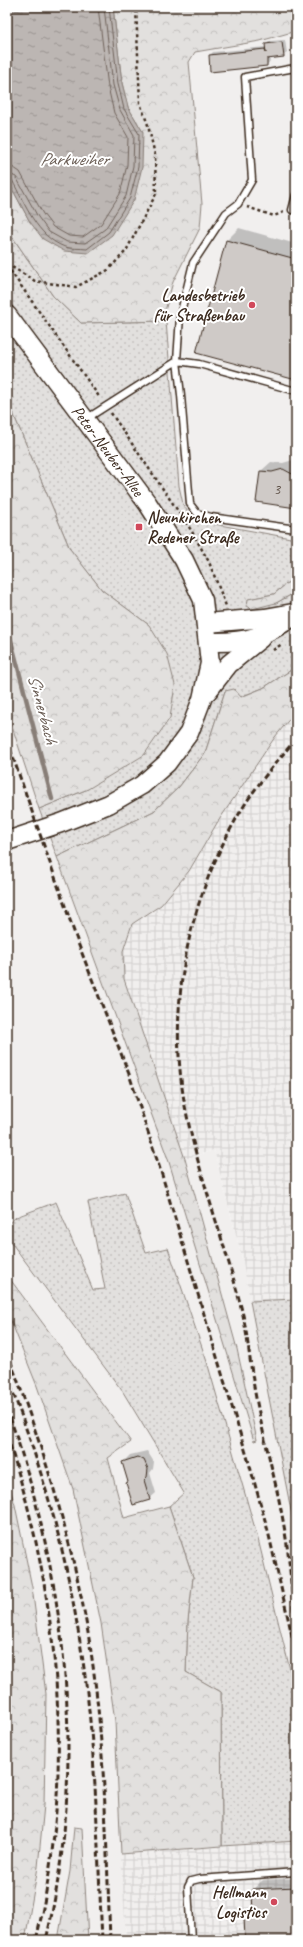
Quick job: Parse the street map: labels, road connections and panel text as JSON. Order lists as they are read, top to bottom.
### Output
{
  "streets": {
    "main road": ["Peter-Neuber-Allee"]
  },
  "water": ["Parkweiher", "Sinnerbach"],
  "places": {
    "other": ["Landesbetrieb für Straßenbau", "Hellmann Logistics"],
    "transit": ["Neunkirchen Redener Straße"]
  },
  "house_numbers": ["3"]
}
